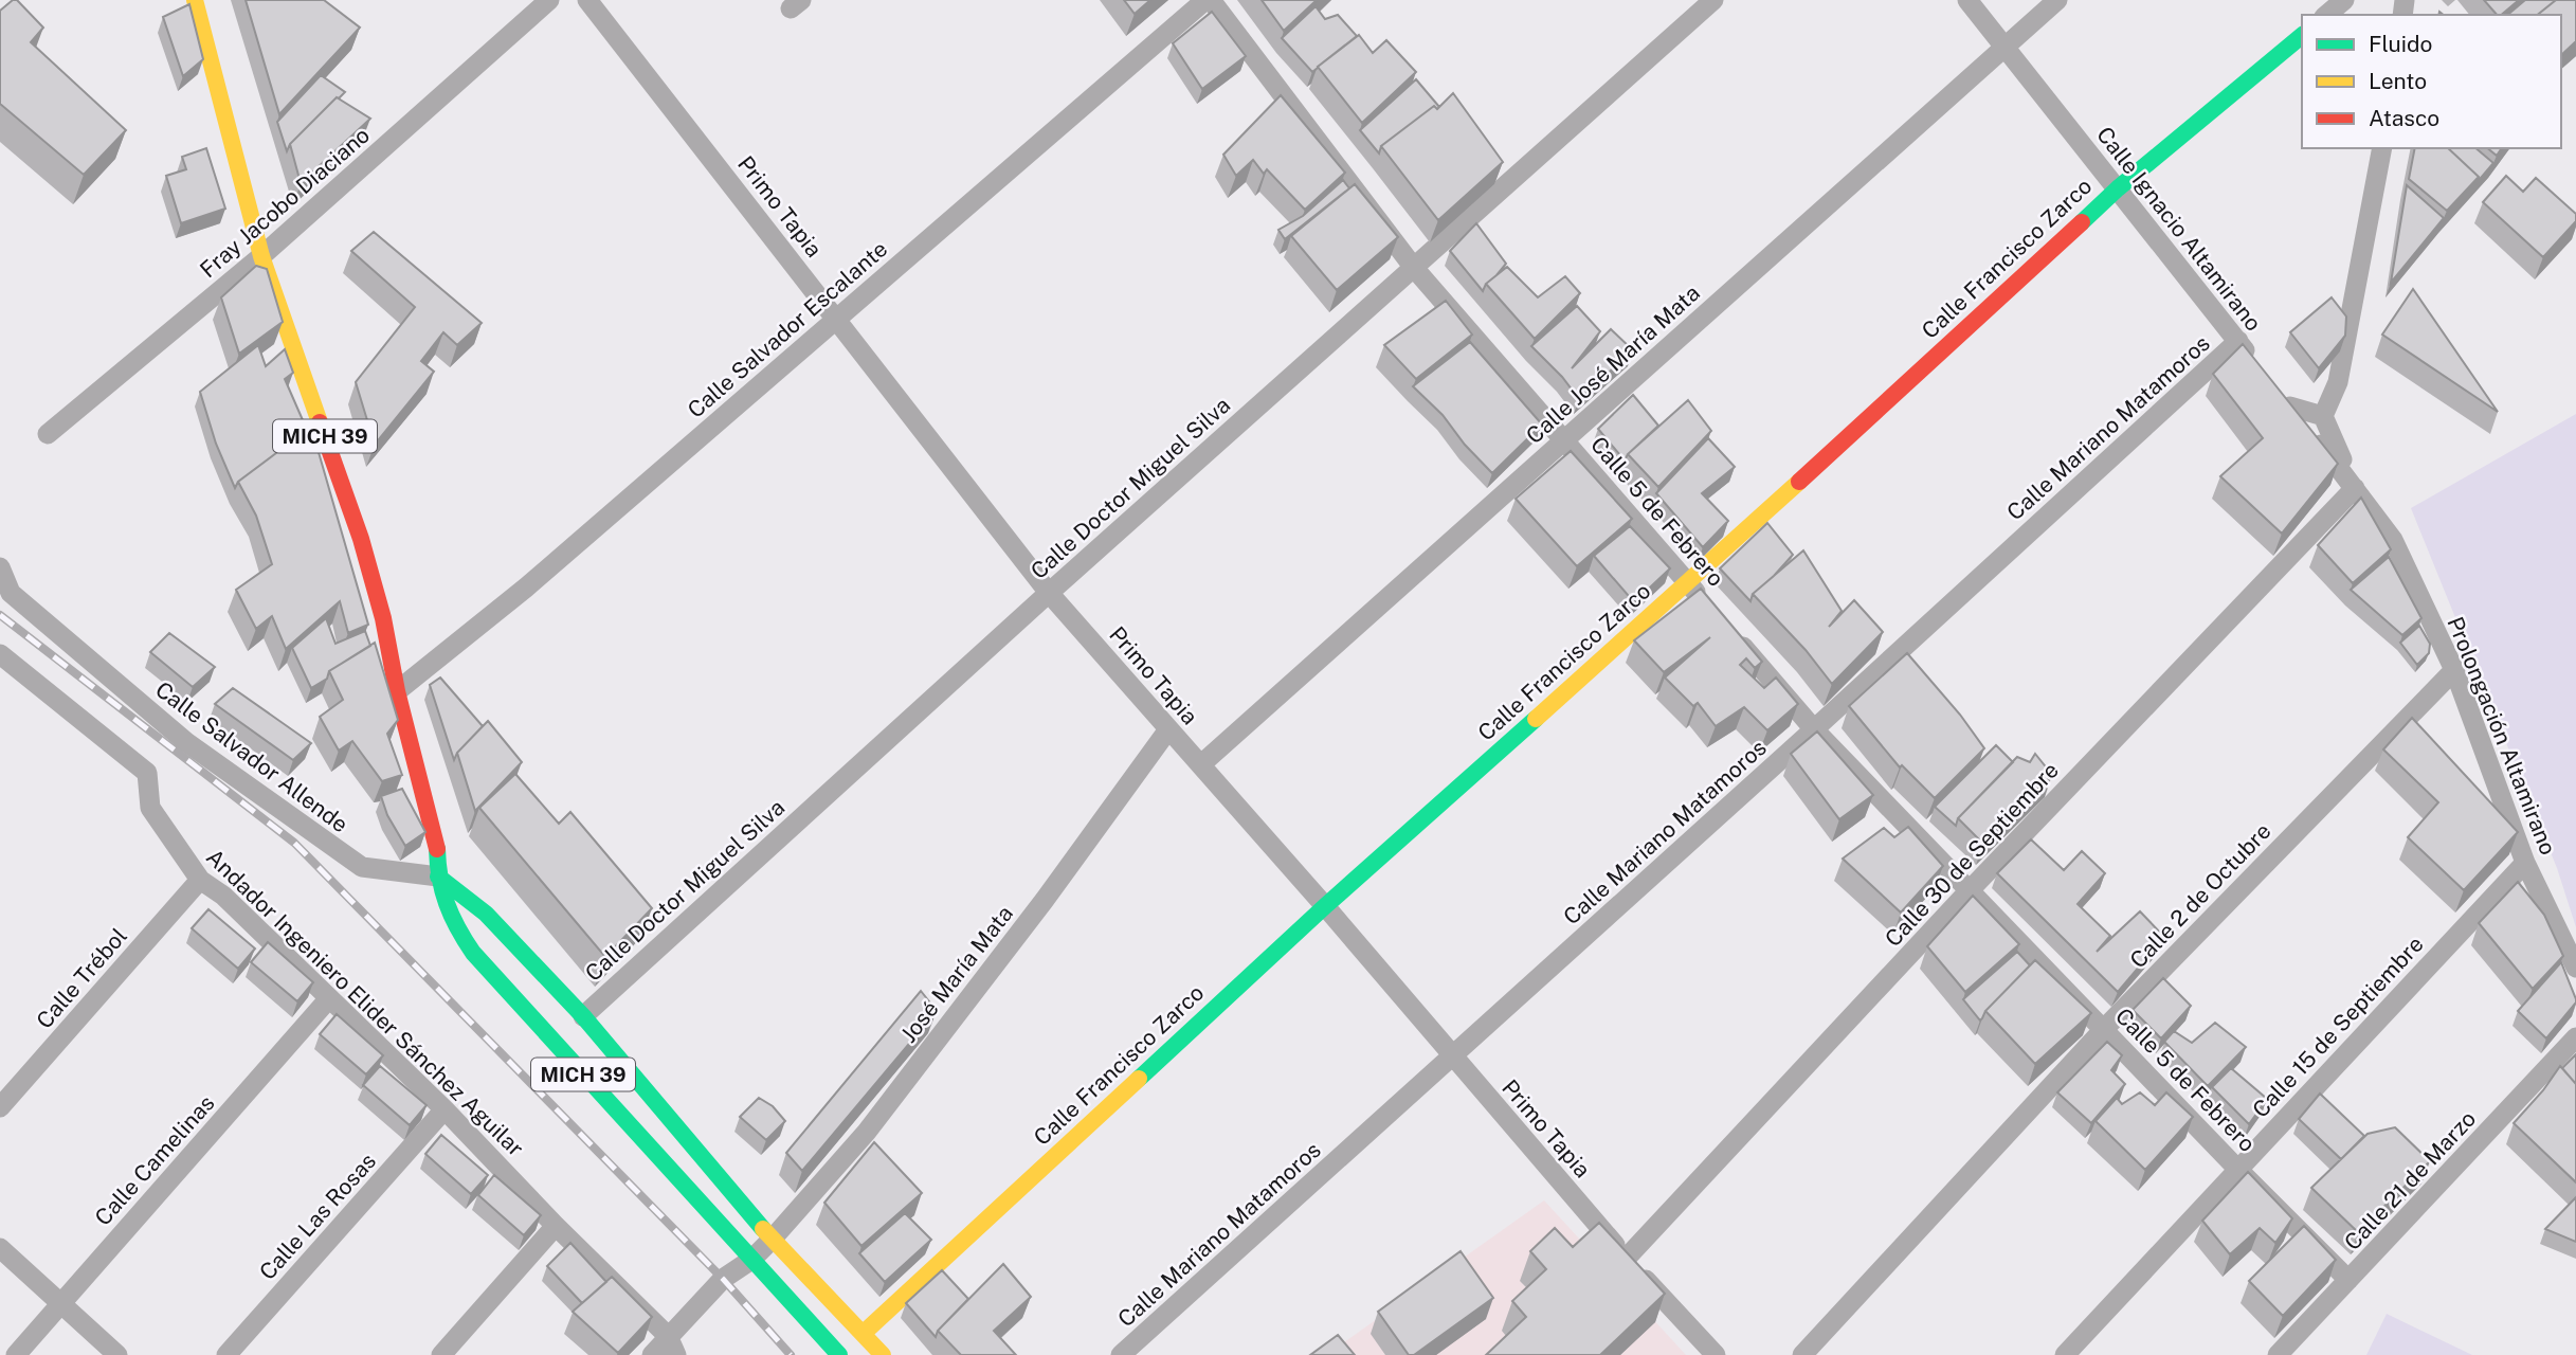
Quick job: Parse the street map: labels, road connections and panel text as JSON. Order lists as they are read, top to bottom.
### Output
{
  "streets": {
    "main road": ["Calle Francisco Zarco", "MICH 39"],
    "street": [
      "Fray Jacobo Diaciano",
      "Primo Tapia",
      "Calle Ignacio Altamirano",
      "Calle Salvador Escalante",
      "Calle José María Mata",
      "Calle Mariano Matamoros",
      "Calle Doctor Miguel Silva",
      "Calle 5 de Febrero",
      "Prolongación Altamirano",
      "Calle Salvador Allende",
      "Calle 30 de Septiembre",
      "Calle 2 de Octubre",
      "José María Mata",
      "Calle Trébol",
      "Andador Ingeniero Elider Sánchez Aguilar",
      "Calle 15 de Septiembre",
      "Calle Camelinas",
      "Calle 21 de Marzo",
      "Calle Las Rosas"
    ]
  },
  "crossings": [
    ["Fray Jacobo Diaciano", "MICH 39"],
    ["Primo Tapia", "Calle Francisco Zarco"],
    ["Primo Tapia", "Calle Salvador Escalante"],
    ["Primo Tapia", "Calle José María Mata"],
    ["Primo Tapia", "Calle Mariano Matamoros"],
    ["Primo Tapia", "Calle Doctor Miguel Silva"],
    ["Primo Tapia", "Calle 30 de Septiembre"],
    ["Primo Tapia", "José María Mata"],
    ["Calle Ignacio Altamirano", "Calle Francisco Zarco"],
    ["Calle Ignacio Altamirano", "Calle José María Mata"],
    ["Calle Ignacio Altamirano", "Calle Mariano Matamoros"],
    ["Calle Francisco Zarco", "MICH 39"],
    ["Calle Francisco Zarco", "Calle 5 de Febrero"],
    ["Calle Salvador Escalante", "MICH 39"],
    ["Calle Salvador Escalante", "Calle 5 de Febrero"],
    ["Calle José María Mata", "Calle 5 de Febrero"],
    ["Calle Mariano Matamoros", "Calle 5 de Febrero"],
    ["MICH 39", "Calle Doctor Miguel Silva"],
    ["MICH 39", "Calle Salvador Allende"],
    ["MICH 39", "José María Mata"],
    ["Calle Doctor Miguel Silva", "Calle 5 de Febrero"],
    ["Calle 5 de Febrero", "Calle 30 de Septiembre"],
    ["Calle 5 de Febrero", "Calle 2 de Octubre"],
    ["Calle 5 de Febrero", "Calle 15 de Septiembre"],
    ["Calle 5 de Febrero", "Calle 21 de Marzo"],
    ["Prolongación Altamirano", "Calle 30 de Septiembre"],
    ["Prolongación Altamirano", "Calle 2 de Octubre"],
    ["Prolongación Altamirano", "Calle 15 de Septiembre"],
    ["José María Mata", "Andador Ingeniero Elider Sánchez Aguilar"],
    ["Calle Trébol", "Andador Ingeniero Elider Sánchez Aguilar"],
    ["Andador Ingeniero Elider Sánchez Aguilar", "Calle Camelinas"],
    ["Andador Ingeniero Elider Sánchez Aguilar", "Calle Las Rosas"]
  ],
  "legend": ["Fluido", "Lento", "Atasco"]
}
